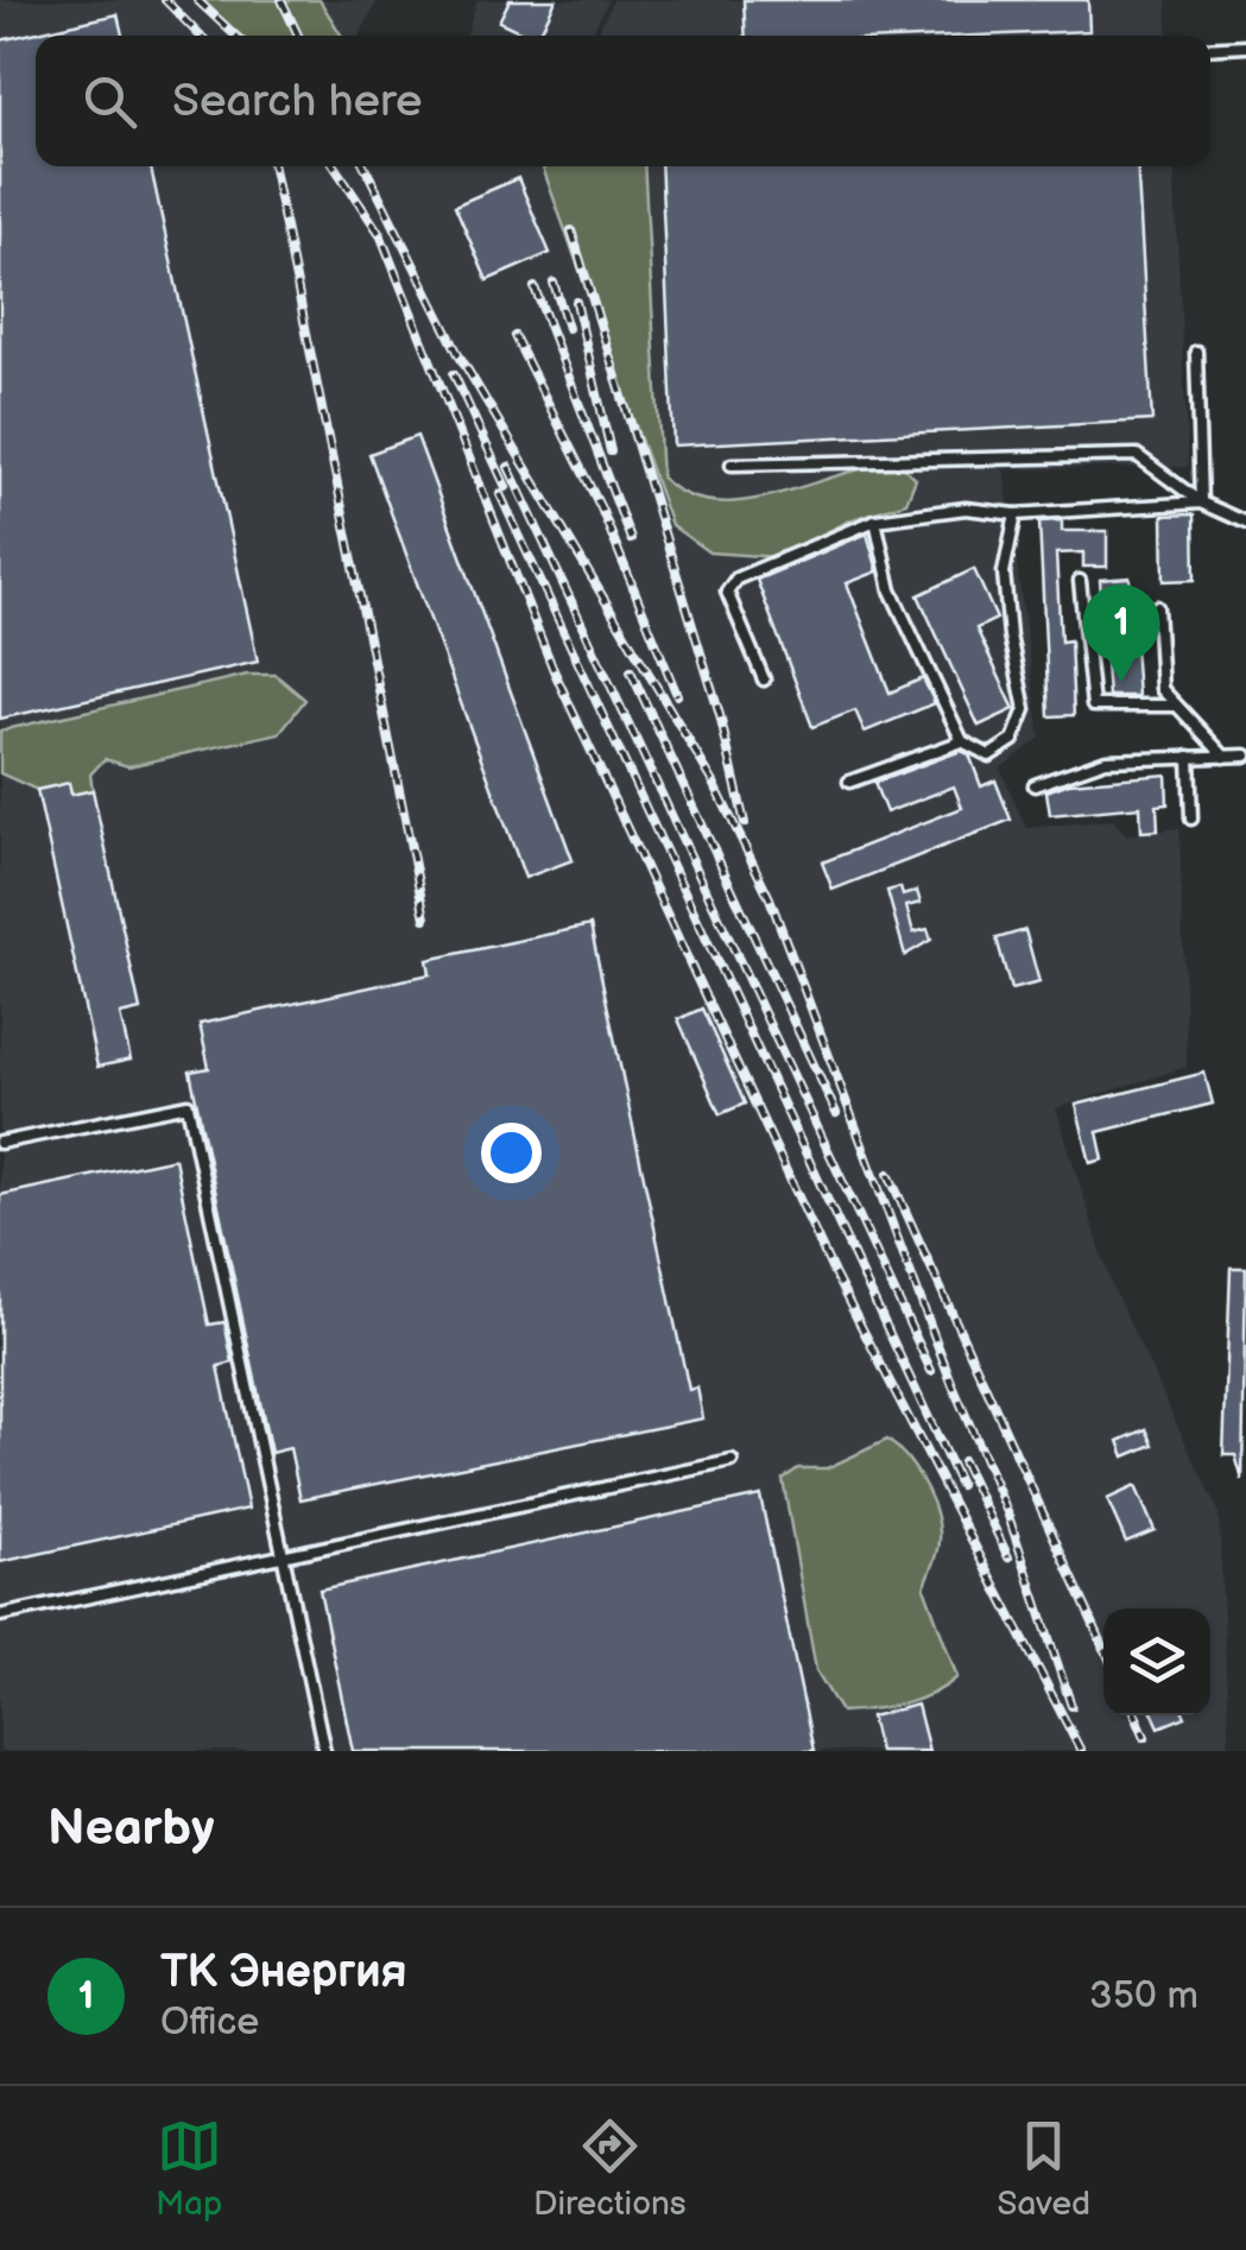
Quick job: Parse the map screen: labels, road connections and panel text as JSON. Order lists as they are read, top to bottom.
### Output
{
  "page": {
    "search": "Search here",
    "pins": "1",
    "heading": "Nearby",
    "list": [
      {
        "mark": "1",
        "name": "ТК Энергия",
        "note": "Office",
        "value": "350 m"
      }
    ],
    "nav": ["Map", "Directions", "Saved"]
  }
}
